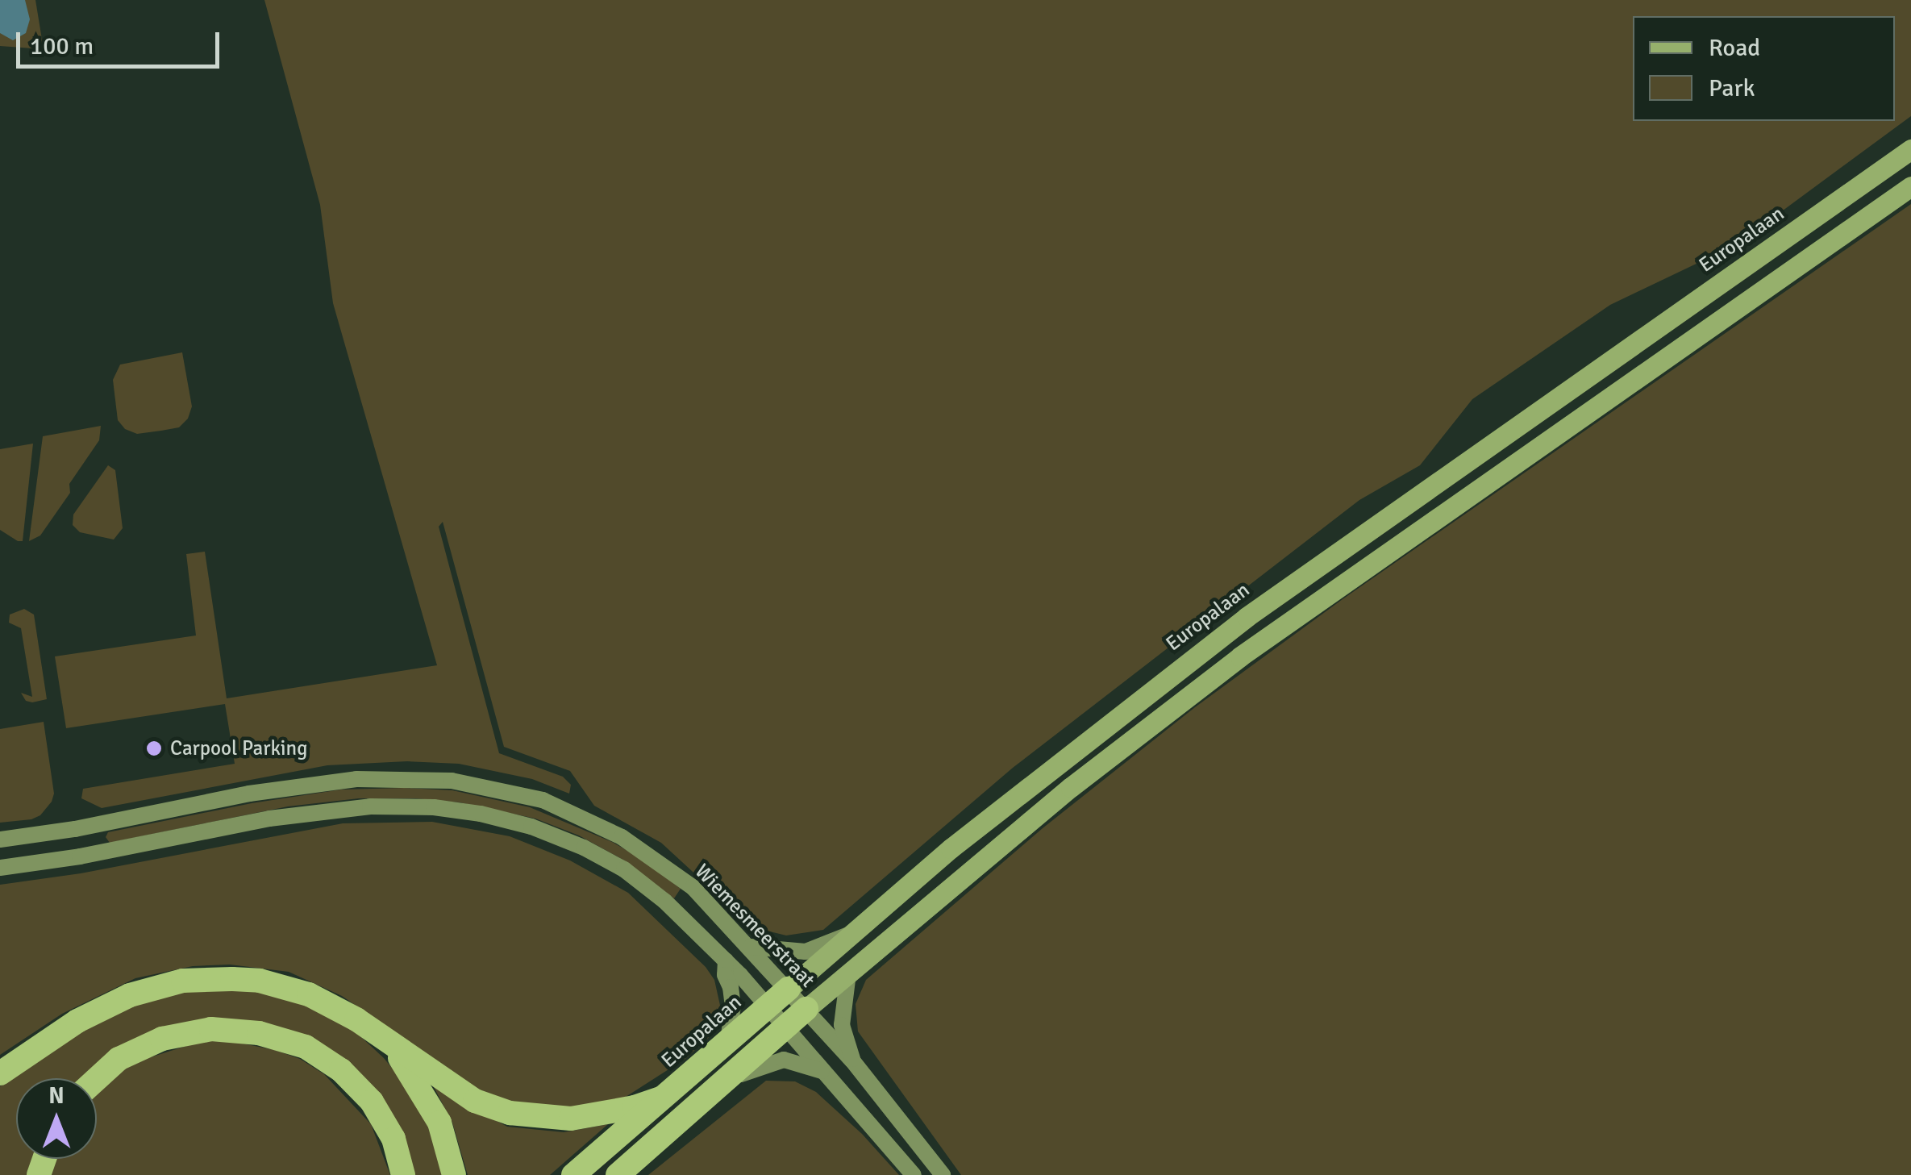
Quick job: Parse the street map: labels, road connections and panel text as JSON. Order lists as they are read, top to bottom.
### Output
{
  "streets": {
    "highway": ["Europalaan"],
    "main road": ["Wiemesmeerstraat"]
  },
  "crossings": [
    ["Europalaan", "Wiemesmeerstraat"]
  ],
  "places": ["Carpool Parking"],
  "legend": ["Road", "Park"],
  "scale_bar": "100 m",
  "north": "top"
}
